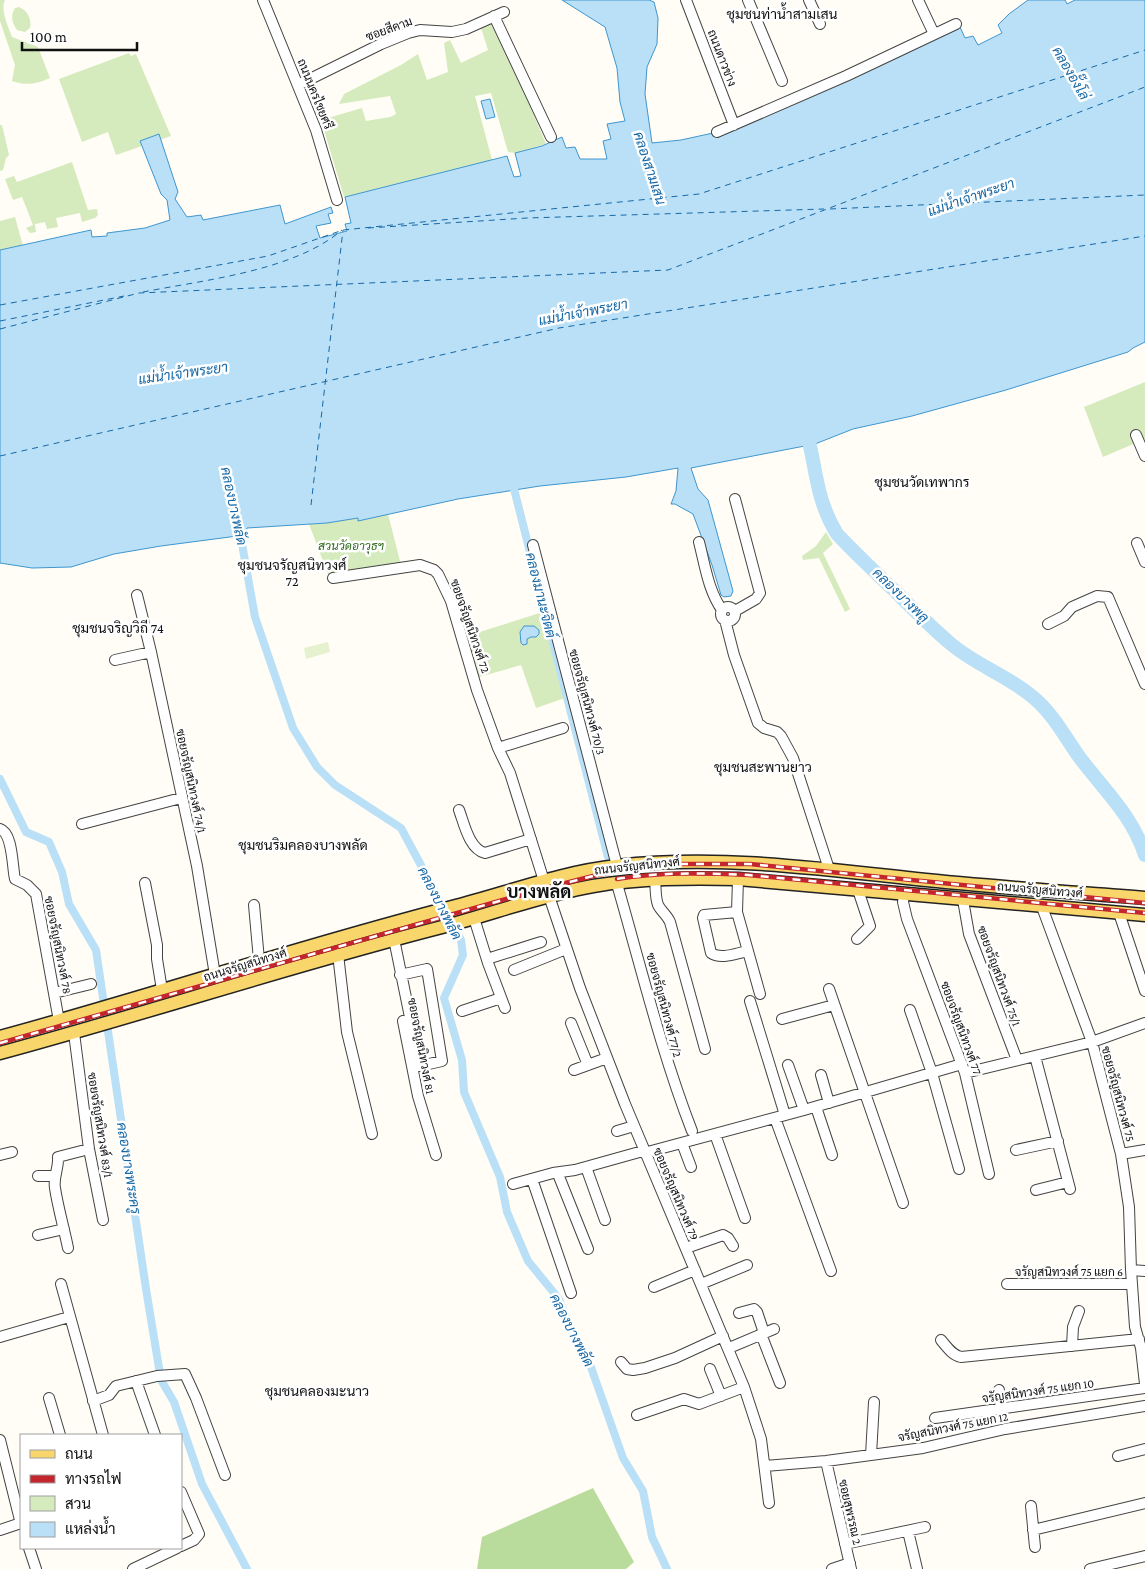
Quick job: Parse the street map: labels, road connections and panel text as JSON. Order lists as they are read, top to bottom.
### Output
{
  "streets": {
    "main road": ["ถนนจรัญสนิทวงศ์"],
    "street": [
      "ซอยสีคาม",
      "ถนนดาวข่าง",
      "ถนนนครไชยศรี",
      "ซอยจรัญสนิทวงศ์ 72",
      "ซอยจรัญสนิทวงศ์ 70/3",
      "ซอยจรัญสนิทวงศ์ 74/1",
      "ซอยจรัญสนิทวงศ์ 78",
      "ซอยจรัญสนิทวงศ์ 75/1",
      "ซอยจรัญสนิทวงศ์ 77/2",
      "ซอยจรัญสนิทวงศ์ 77",
      "ซอยจรัญสนิทวงศ์ 81",
      "ซอยจรัญสนิทวงศ์ 75",
      "ซอยจรัญสนิทวงศ์ 83/1",
      "ซอยจรัญสนิทวงศ์ 79",
      "จรัญสนิทวงศ์ 75 แยก 6",
      "จรัญสนิทวงศ์ 75 แยก 10",
      "จรัญสนิทวงศ์ 75 แยก 12",
      "ซอยสุพรรณ 2"
    ]
  },
  "crossings": [
    ["ซอยสีคาม", "ถนนนครไชยศรี"],
    ["ซอยจรัญสนิทวงศ์ 72", "ถนนจรัญสนิทวงศ์"],
    ["ซอยจรัญสนิทวงศ์ 70/3", "ถนนจรัญสนิทวงศ์"],
    ["ซอยจรัญสนิทวงศ์ 74/1", "ถนนจรัญสนิทวงศ์"],
    ["ถนนจรัญสนิทวงศ์", "ซอยจรัญสนิทวงศ์ 78"],
    ["ถนนจรัญสนิทวงศ์", "ซอยจรัญสนิทวงศ์ 75/1"],
    ["ถนนจรัญสนิทวงศ์", "ซอยจรัญสนิทวงศ์ 77/2"],
    ["ถนนจรัญสนิทวงศ์", "ซอยจรัญสนิทวงศ์ 77"],
    ["ถนนจรัญสนิทวงศ์", "ซอยจรัญสนิทวงศ์ 81"],
    ["ถนนจรัญสนิทวงศ์", "ซอยจรัญสนิทวงศ์ 75"],
    ["ถนนจรัญสนิทวงศ์", "ซอยจรัญสนิทวงศ์ 83/1"],
    ["ถนนจรัญสนิทวงศ์", "ซอยจรัญสนิทวงศ์ 79"],
    ["ซอยจรัญสนิทวงศ์ 75", "จรัญสนิทวงศ์ 75 แยก 6"],
    ["ซอยจรัญสนิทวงศ์ 79", "จรัญสนิทวงศ์ 75 แยก 12"],
    ["จรัญสนิทวงศ์ 75 แยก 12", "ซอยสุพรรณ 2"]
  ],
  "districts": [
    "ชุมชนท่าน้ำสามเสน",
    "ชุมชนวัดเทพากร",
    "ชุมชนจรัญสนิทวงศ์ 72",
    "ชุมชนจริญวิถี 74",
    "ชุมชนสะพานยาว",
    "ชุมชนริมคลองบางพลัด",
    "บางพลัด",
    "ชุมชนคลองมะนาว"
  ],
  "water": [
    "คลองอั๊งโล่",
    "คลองสามเสน",
    "แม่น้ำเจ้าพระยา",
    "คลองบางพลัด",
    "คลองมานะจิตต์",
    "คลองบางพลู",
    "คลองบางพระครู"
  ],
  "parks": ["สวนวัดอาวุธฯ"],
  "legend": [
    "ถนน",
    "ทางรถไฟ",
    "สวน",
    "แหล่งน้ำ"
  ],
  "scale_bar": "100 m"
}
